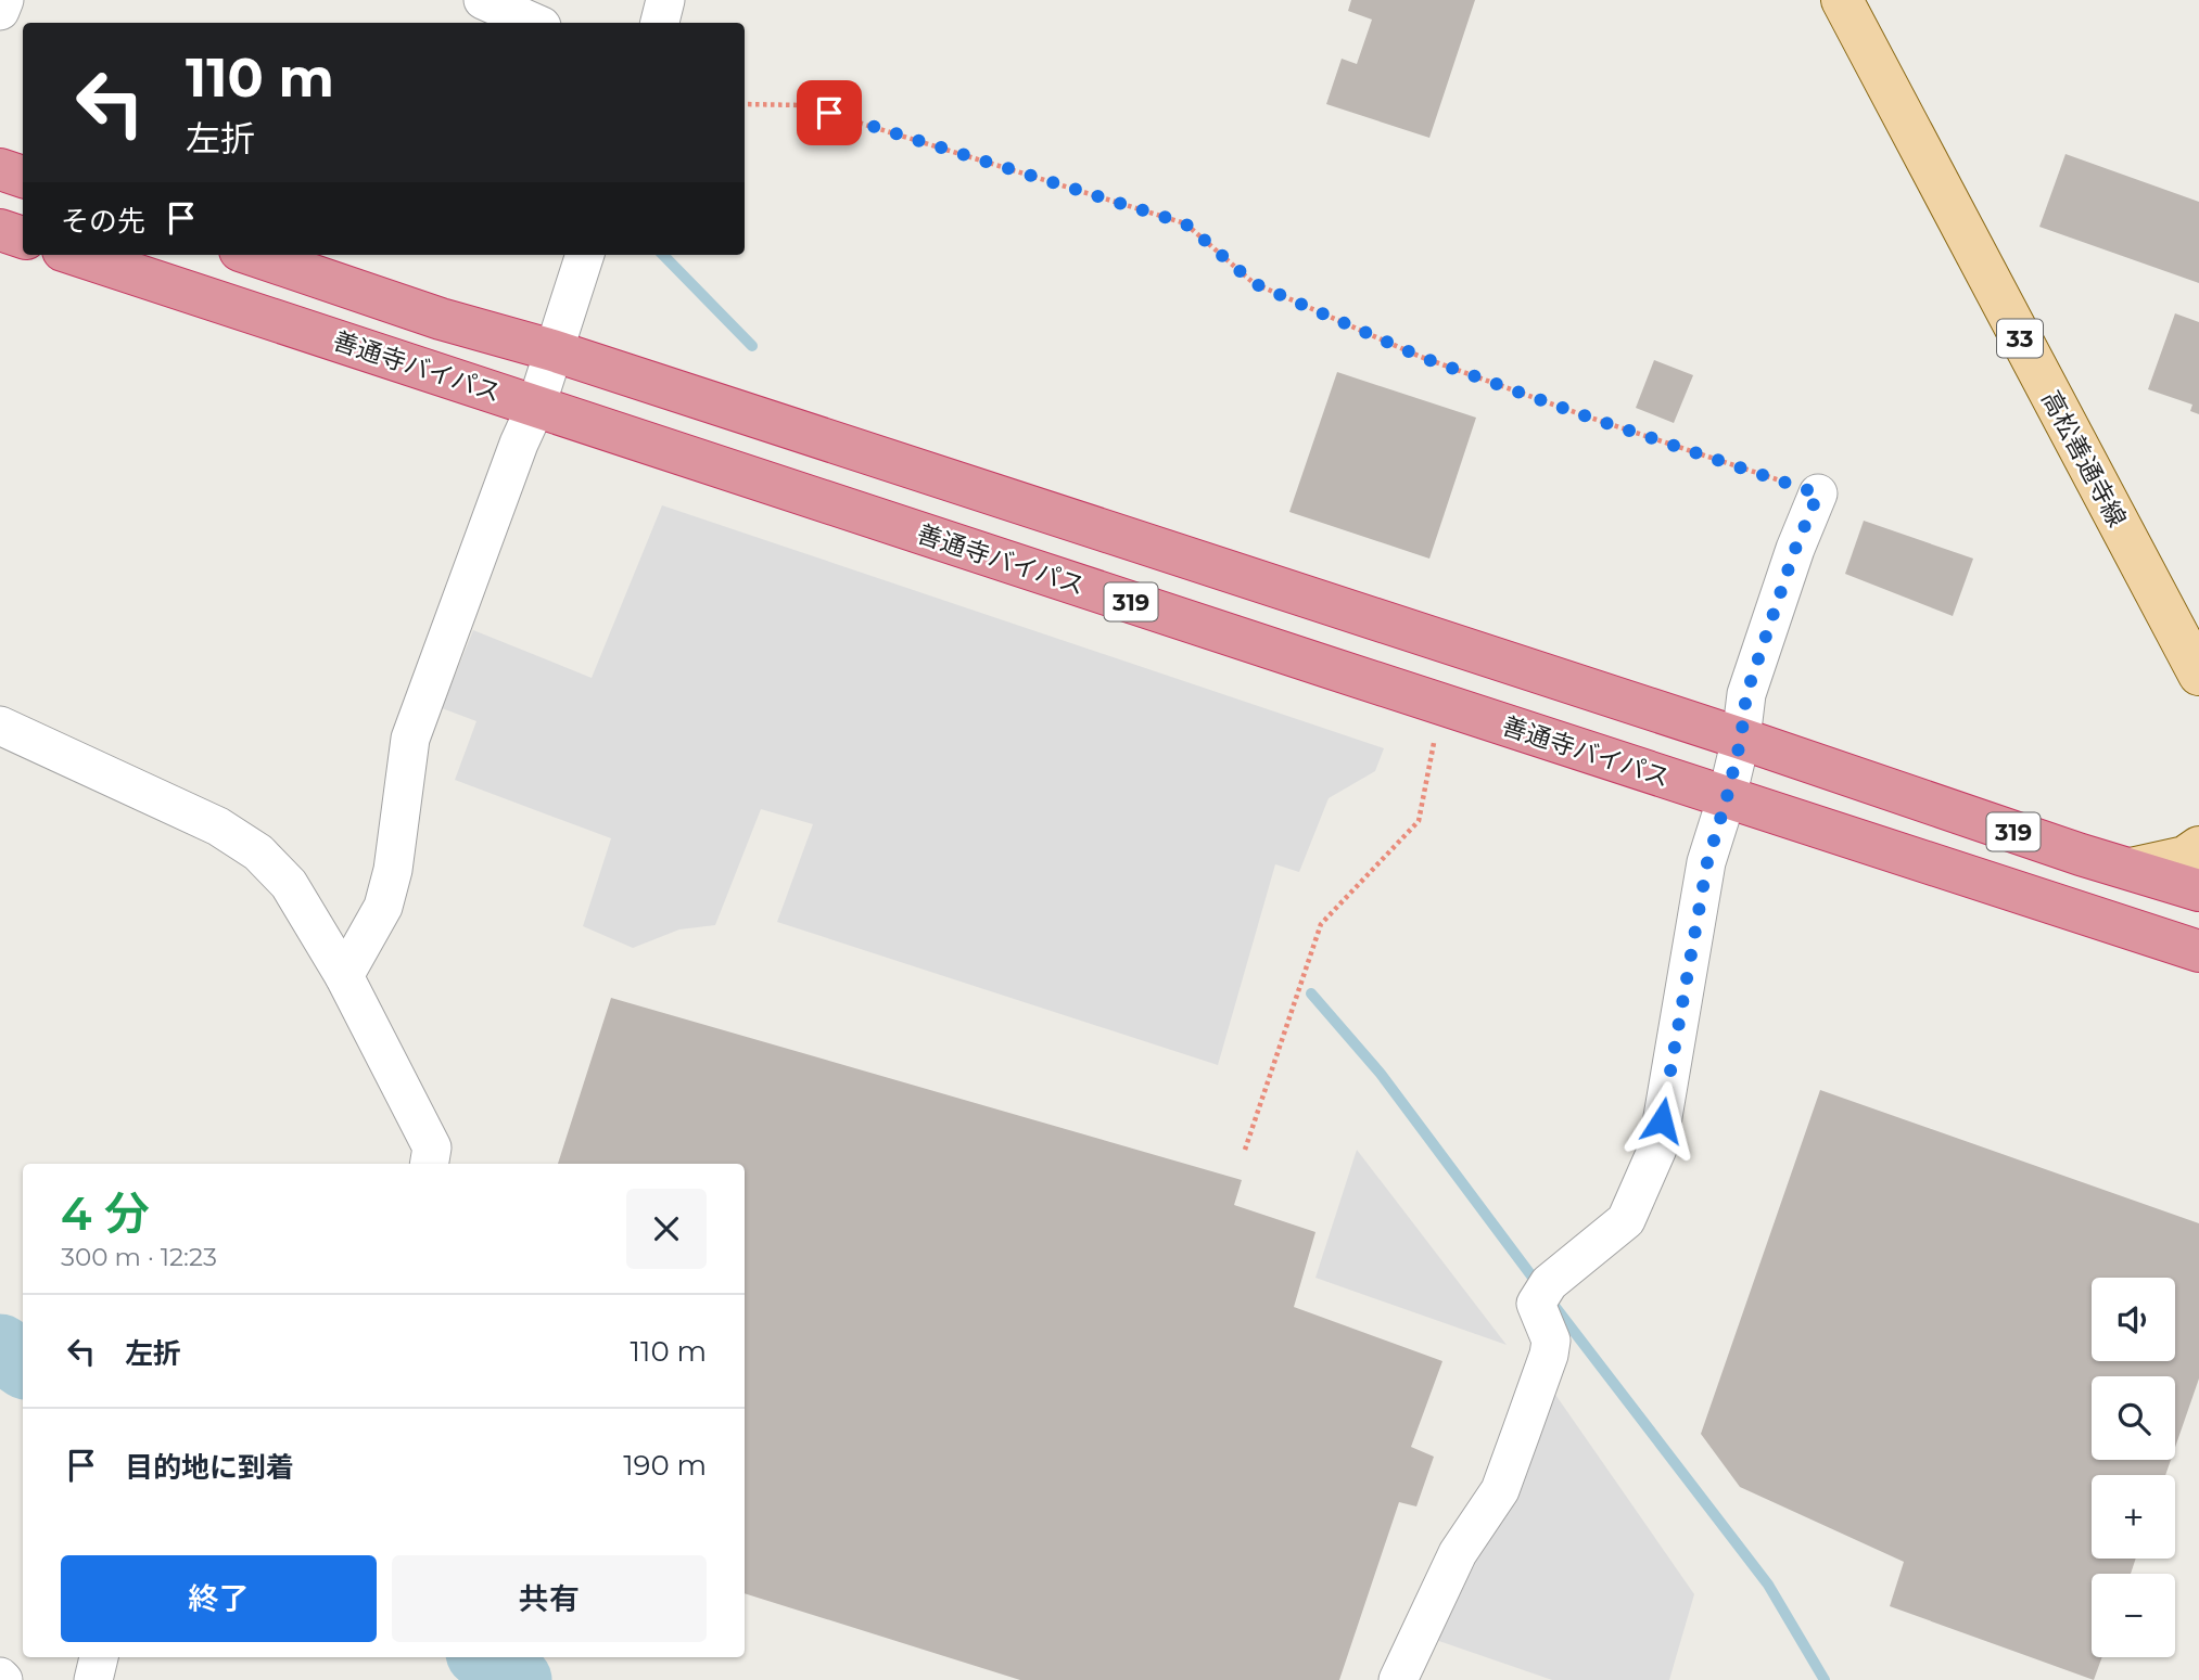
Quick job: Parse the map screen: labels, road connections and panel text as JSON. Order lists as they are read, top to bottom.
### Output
{
  "streets": {
    "highway": ["善通寺バイパス", "319"],
    "main road": ["33", "高松善通寺線"]
  },
  "page": {
    "turn": ["110 m", "左折"],
    "then": "その先",
    "heading": ["4 分", "300 m · 12:23"],
    "map_buttons": ["+", "−"],
    "list": [
      {
        "name": "左折",
        "value": "110 m"
      },
      {
        "name": "目的地に到着",
        "value": "190 m"
      }
    ],
    "buttons": ["終了", "共有"]
  }
}
